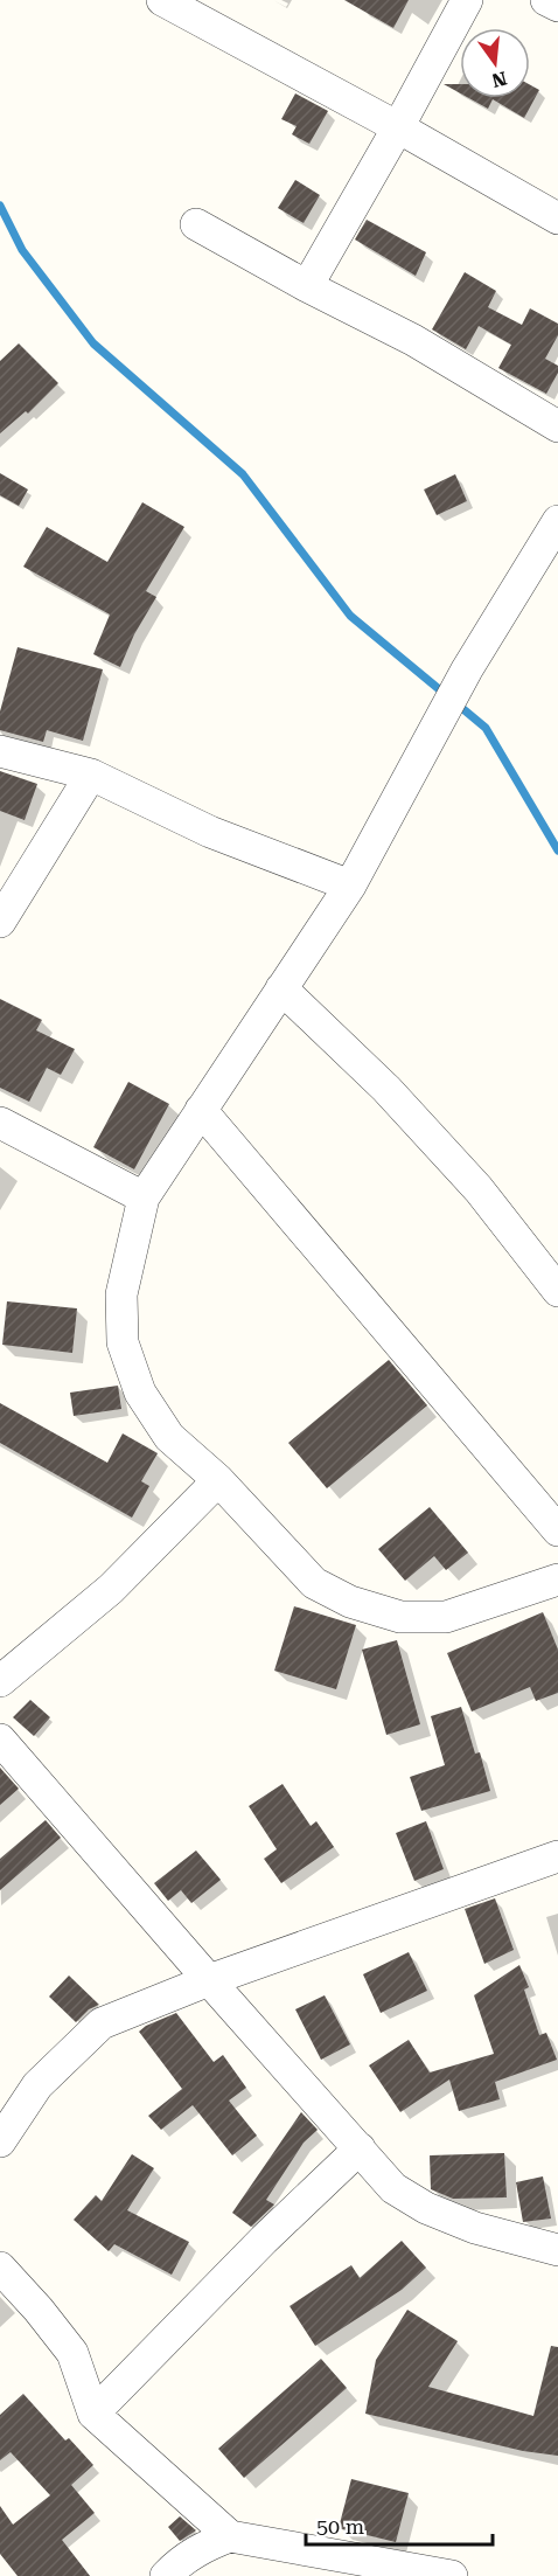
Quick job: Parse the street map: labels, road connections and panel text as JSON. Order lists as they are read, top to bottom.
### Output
{
  "scale_bar": "50 m",
  "north": "bottom"
}
